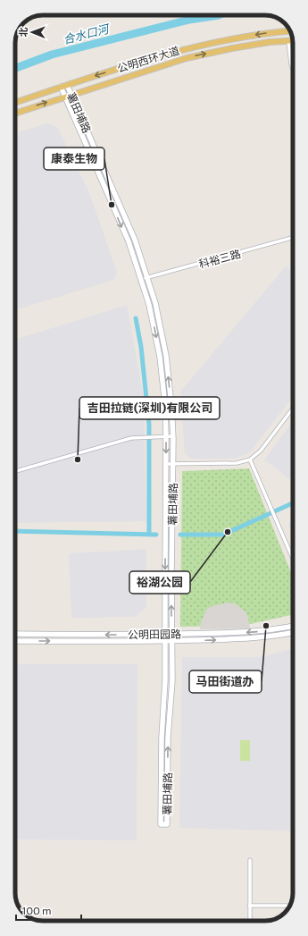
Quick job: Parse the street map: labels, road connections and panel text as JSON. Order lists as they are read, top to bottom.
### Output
{
  "streets": {
    "main road": ["公明西环大道"],
    "street": ["薯田埔路", "科裕三路", "公明田园路"]
  },
  "crossings": [
    ["公明西环大道", "薯田埔路"],
    ["薯田埔路", "科裕三路"],
    ["薯田埔路", "公明田园路"]
  ],
  "water": ["合水口河"],
  "places": [
    "康泰生物",
    "吉田拉链(深圳)有限公司",
    "裕湖公园",
    "马田街道办"
  ],
  "scale_bar": "100 m",
  "north": "left"
}
